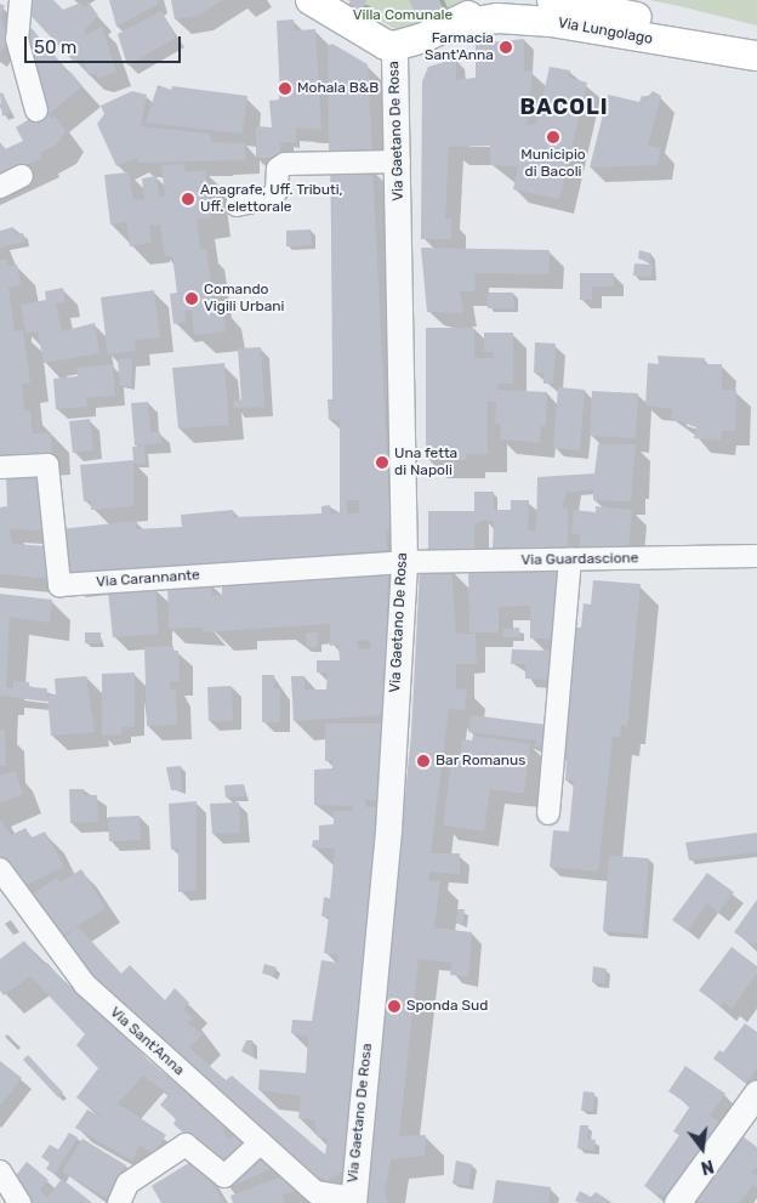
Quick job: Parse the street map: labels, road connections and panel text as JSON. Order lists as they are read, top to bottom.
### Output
{
  "streets": {
    "main road": ["Via Lungolago"],
    "street": [
      "Via Gaetano De Rosa",
      "Via Guardascione",
      "Via Carannante",
      "Via Sant'Anna"
    ]
  },
  "crossings": [
    ["Via Lungolago", "Via Gaetano De Rosa"],
    ["Via Gaetano De Rosa", "Via Guardascione"],
    ["Via Gaetano De Rosa", "Via Carannante"],
    ["Via Guardascione", "Via Carannante"]
  ],
  "districts": ["BACOLI"],
  "parks": ["Villa Comunale"],
  "places": [
    "Farmacia Sant'Anna",
    "Mohala B&B",
    "Municipio di Bacoli",
    "Anagrafe, Uff. Tributi, Uff. elettorale",
    "Comando Vigili Urbani",
    "Una fetta di Napoli",
    "Bar Romanus",
    "Sponda Sud"
  ],
  "scale_bar": "50 m",
  "north": "bottom"
}
